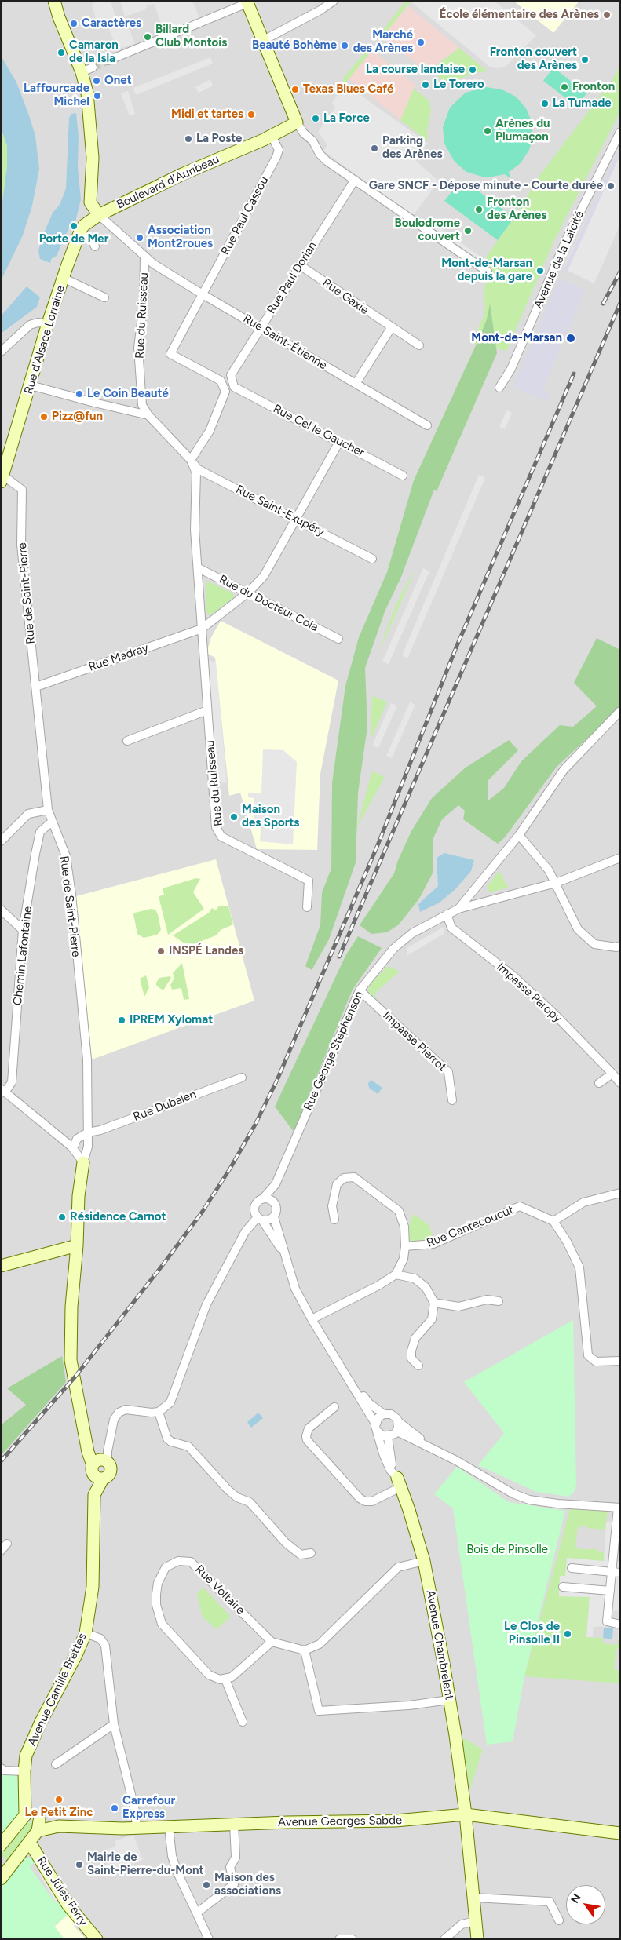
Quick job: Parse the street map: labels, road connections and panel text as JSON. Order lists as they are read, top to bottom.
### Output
{
  "streets": {
    "street": [
      "Boulevard d'Auribeau",
      "Rue Paul Cassou",
      "Avenue de la Laïcité",
      "Rue Paul Dorian",
      "Rue Gaxie",
      "Rue du Ruisseau",
      "Rue d'Alsace Lorraine",
      "Rue Saint-Étienne",
      "Rue Cel le Gaucher",
      "Rue Saint-Exupéry",
      "Rue de Saint-Pierre",
      "Rue du Docteur Cola",
      "Rue Madray",
      "Chemin Lafontaine",
      "Impasse Paropy",
      "Impasse Pierrot",
      "Rue George Stephenson",
      "Rue Dubalen",
      "Rue Cantecoucut",
      "Rue Voltaire",
      "Avenue Chambrelent",
      "Avenue Camille Brettes",
      "Avenue Georges Sabde",
      "Rue Jules Ferry"
    ]
  },
  "crossings": [
    ["Boulevard d'Auribeau", "Rue Paul Cassou"],
    ["Boulevard d'Auribeau", "Rue du Ruisseau"],
    ["Boulevard d'Auribeau", "Rue d'Alsace Lorraine"],
    ["Rue Paul Cassou", "Rue Saint-Étienne"],
    ["Rue Paul Dorian", "Rue Gaxie"],
    ["Rue Paul Dorian", "Rue Saint-Étienne"],
    ["Rue du Ruisseau", "Rue Saint-Étienne"],
    ["Rue du Ruisseau", "Rue Saint-Exupéry"],
    ["Rue du Ruisseau", "Rue du Docteur Cola"],
    ["Rue du Ruisseau", "Rue Madray"],
    ["Rue d'Alsace Lorraine", "Rue de Saint-Pierre"],
    ["Rue de Saint-Pierre", "Rue Madray"],
    ["Rue de Saint-Pierre", "Chemin Lafontaine"],
    ["Rue de Saint-Pierre", "Rue Dubalen"],
    ["Rue de Saint-Pierre", "Avenue Camille Brettes"],
    ["Impasse Paropy", "Rue George Stephenson"],
    ["Impasse Pierrot", "Rue George Stephenson"],
    ["Avenue Chambrelent", "Avenue Georges Sabde"],
    ["Avenue Camille Brettes", "Avenue Georges Sabde"]
  ],
  "parks": ["Bois de Pinsolle"],
  "places": [
    "École élémentaire des Arènes",
    "Caractères",
    "Billard Club Montois",
    "Marché des Arènes",
    "Beauté Bohème",
    "Camaron de la Isla",
    "Fronton couvert des Arènes",
    "La course landaise",
    "Onet",
    "Le Torero",
    "Fronton",
    "Texas Blues Café",
    "Laffourcade Michel",
    "La Tumade",
    "Midi et tartes",
    "La Force",
    "Arènes du Plumaçon",
    "La Poste",
    "Parking des Arènes",
    "Gare SNCF - Dépose minute - Courte durée",
    "Fronton des Arènes",
    "Porte de Mer",
    "Boulodrome couvert",
    "Association Mont2roues",
    "Mont-de-Marsan depuis la gare",
    "Mont-de-Marsan",
    "Le Coin Beauté",
    "Pizz@fun",
    "Maison des Sports",
    "INSPÉ Landes",
    "IPREM Xylomat",
    "Résidence Carnot",
    "Le Clos de Pinsolle II",
    "Le Petit Zinc",
    "Carrefour Express",
    "Mairie de Saint-Pierre-du-Mont",
    "Maison des associations"
  ],
  "north": "top left"
}
